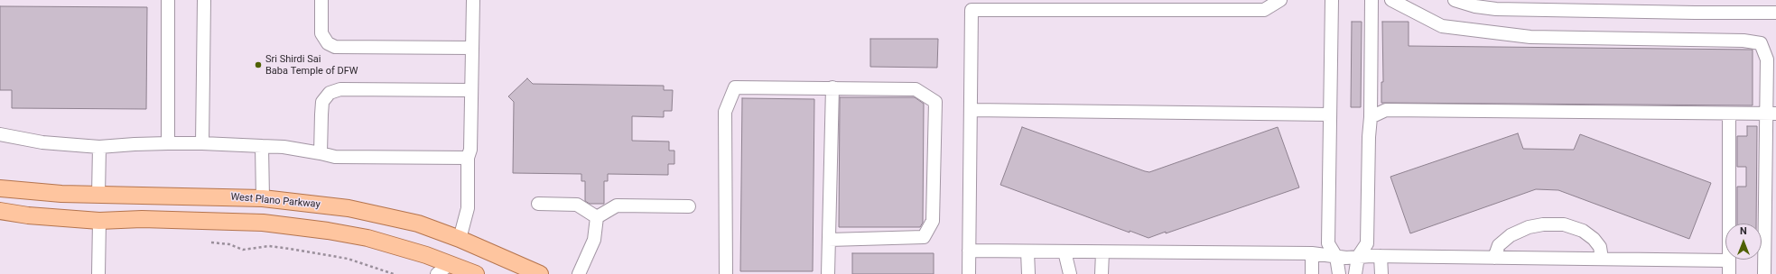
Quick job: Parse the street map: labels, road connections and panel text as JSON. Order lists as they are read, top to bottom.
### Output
{
  "streets": {
    "main road": ["West Plano Parkway"]
  },
  "places": ["Sri Shirdi Sai Baba Temple of DFW"],
  "north": "top"
}
